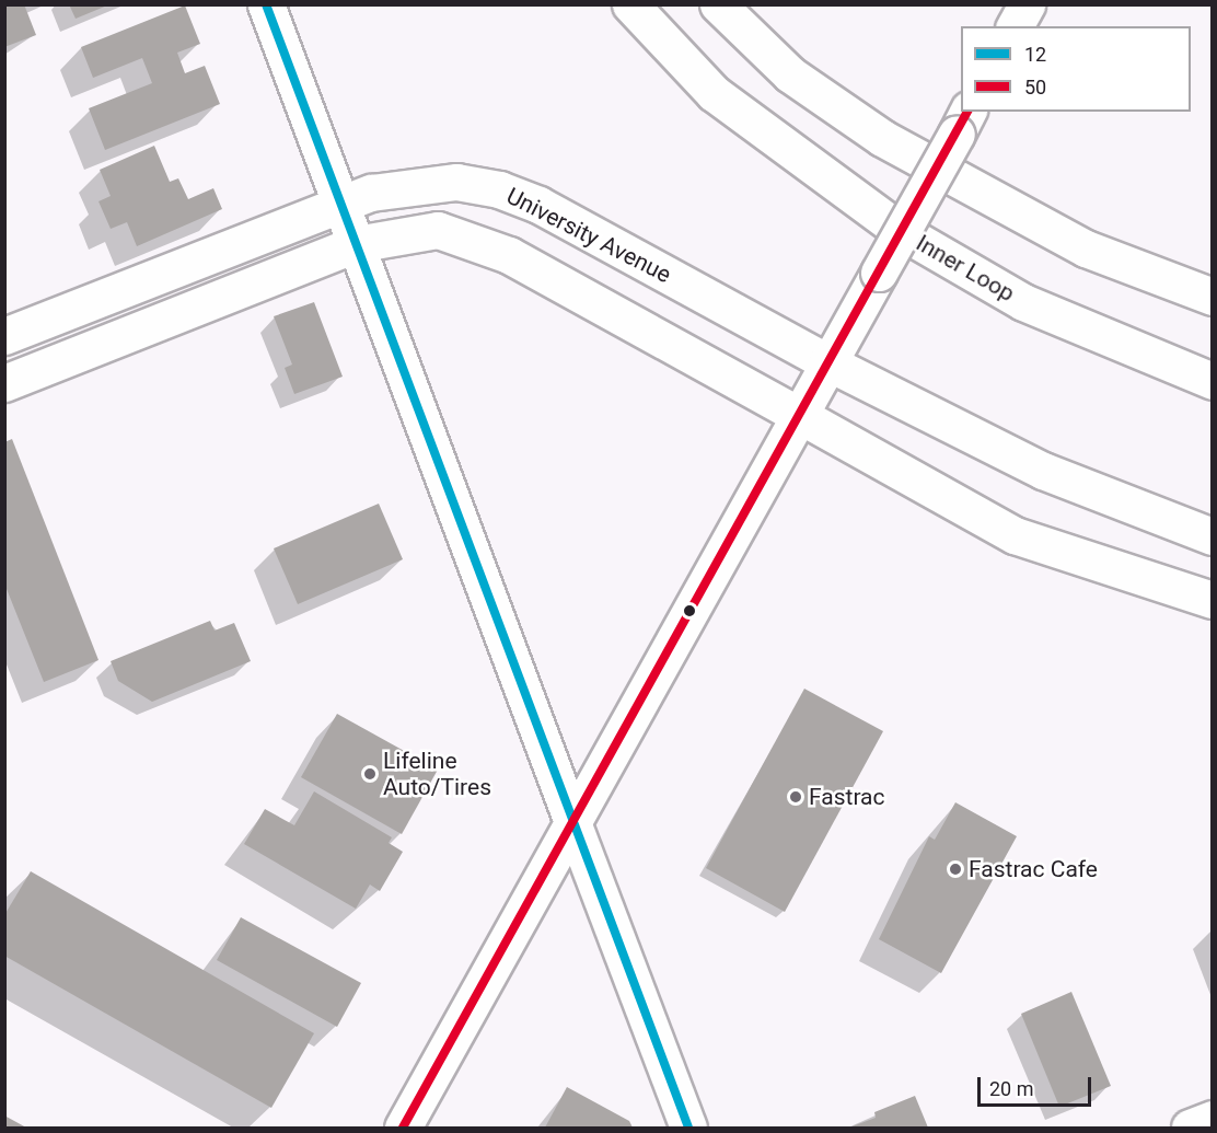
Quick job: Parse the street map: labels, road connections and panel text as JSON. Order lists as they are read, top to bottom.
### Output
{
  "streets": {
    "main road": ["University Avenue", "Inner Loop"]
  },
  "places": ["Lifeline Auto/Tires", "Fastrac", "Fastrac Cafe"],
  "lines": ["transit line 12", "transit line 50"],
  "legend": ["12", "50"],
  "scale_bar": "20 m"
}
